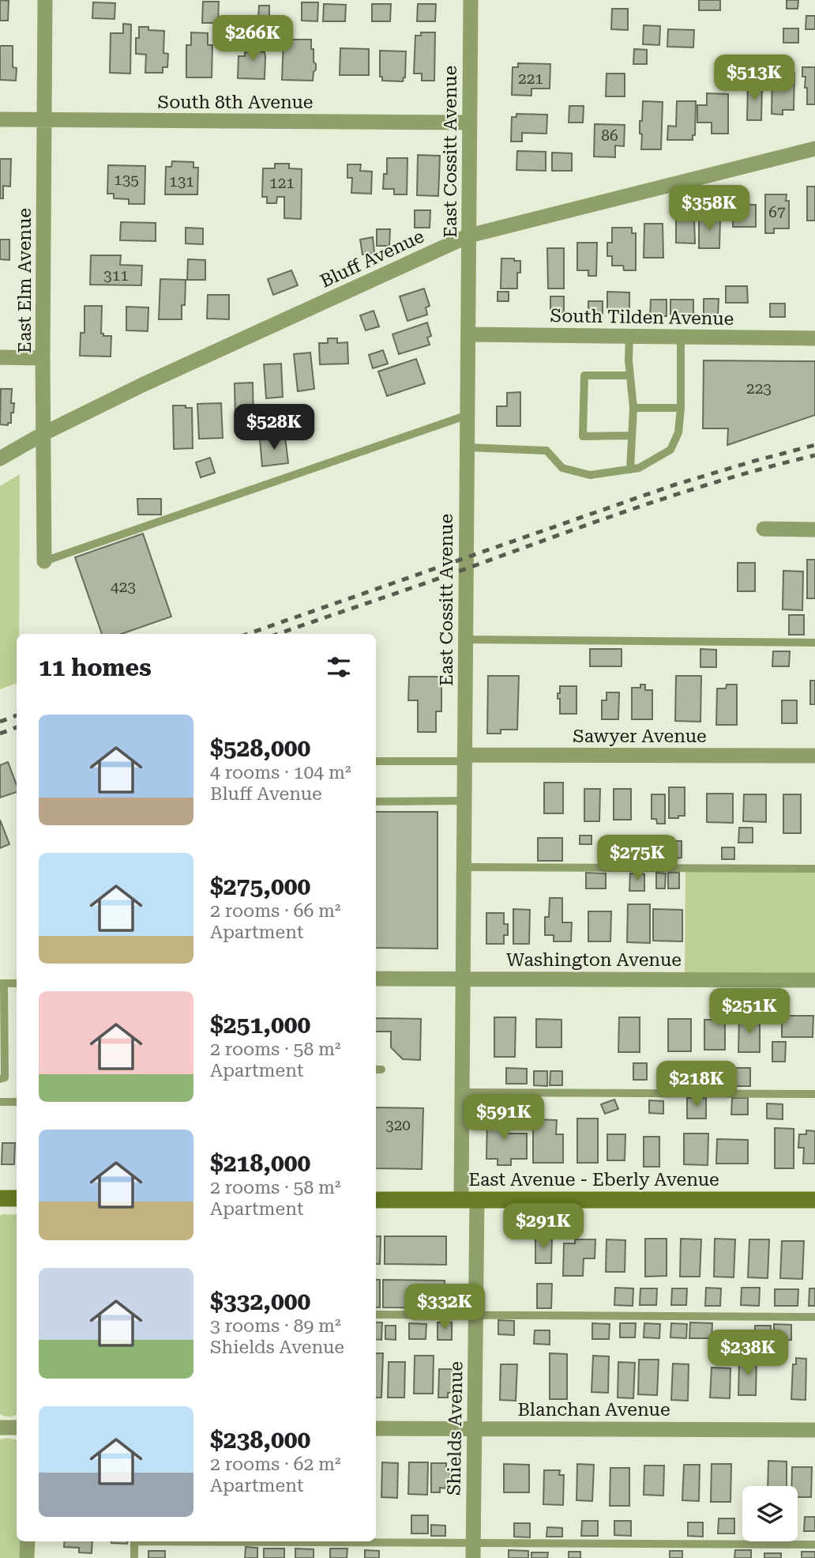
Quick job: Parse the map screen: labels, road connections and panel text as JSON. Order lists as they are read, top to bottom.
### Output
{
  "streets": {
    "main road": ["East Avenue - Eberly Avenue"],
    "street": [
      "South 8th Avenue",
      "East Cossitt Avenue",
      "Bluff Avenue",
      "East Elm Avenue",
      "South Tilden Avenue",
      "Sawyer Avenue",
      "Washington Avenue",
      "Blanchan Avenue",
      "Shields Avenue"
    ]
  },
  "crossings": [
    ["South 8th Avenue", "East Cossitt Avenue"],
    ["South 8th Avenue", "East Elm Avenue"],
    ["East Cossitt Avenue", "Bluff Avenue"],
    ["East Cossitt Avenue", "South Tilden Avenue"],
    ["East Cossitt Avenue", "Sawyer Avenue"],
    ["East Cossitt Avenue", "Washington Avenue"],
    ["East Cossitt Avenue", "East Avenue - Eberly Avenue"],
    ["East Cossitt Avenue", "Shields Avenue"],
    ["Bluff Avenue", "East Elm Avenue"],
    ["East Avenue - Eberly Avenue", "Shields Avenue"],
    ["Blanchan Avenue", "Shields Avenue"]
  ],
  "house_numbers": [
    "221",
    "86",
    "135",
    "131",
    "121",
    "67",
    "311",
    "223",
    "423",
    "320"
  ],
  "page": {
    "price": [
      "$266K",
      "$513K",
      "$358K",
      "$528K",
      "$275K",
      "$251K",
      "$218K",
      "$591K",
      "$291K",
      "$332K",
      "$238K"
    ],
    "heading": "11 homes",
    "list": [
      {
        "name": "$528,000",
        "note": "4 rooms · 104 m² · Bluff Avenue"
      },
      {
        "name": "$275,000",
        "note": "2 rooms · 66 m² · Apartment"
      },
      {
        "name": "$251,000",
        "note": "2 rooms · 58 m² · Apartment"
      },
      {
        "name": "$218,000",
        "note": "2 rooms · 58 m² · Apartment"
      },
      {
        "name": "$332,000",
        "note": "3 rooms · 89 m² · Shields Avenue"
      },
      {
        "name": "$238,000",
        "note": "2 rooms · 62 m² · Apartment"
      }
    ]
  }
}
